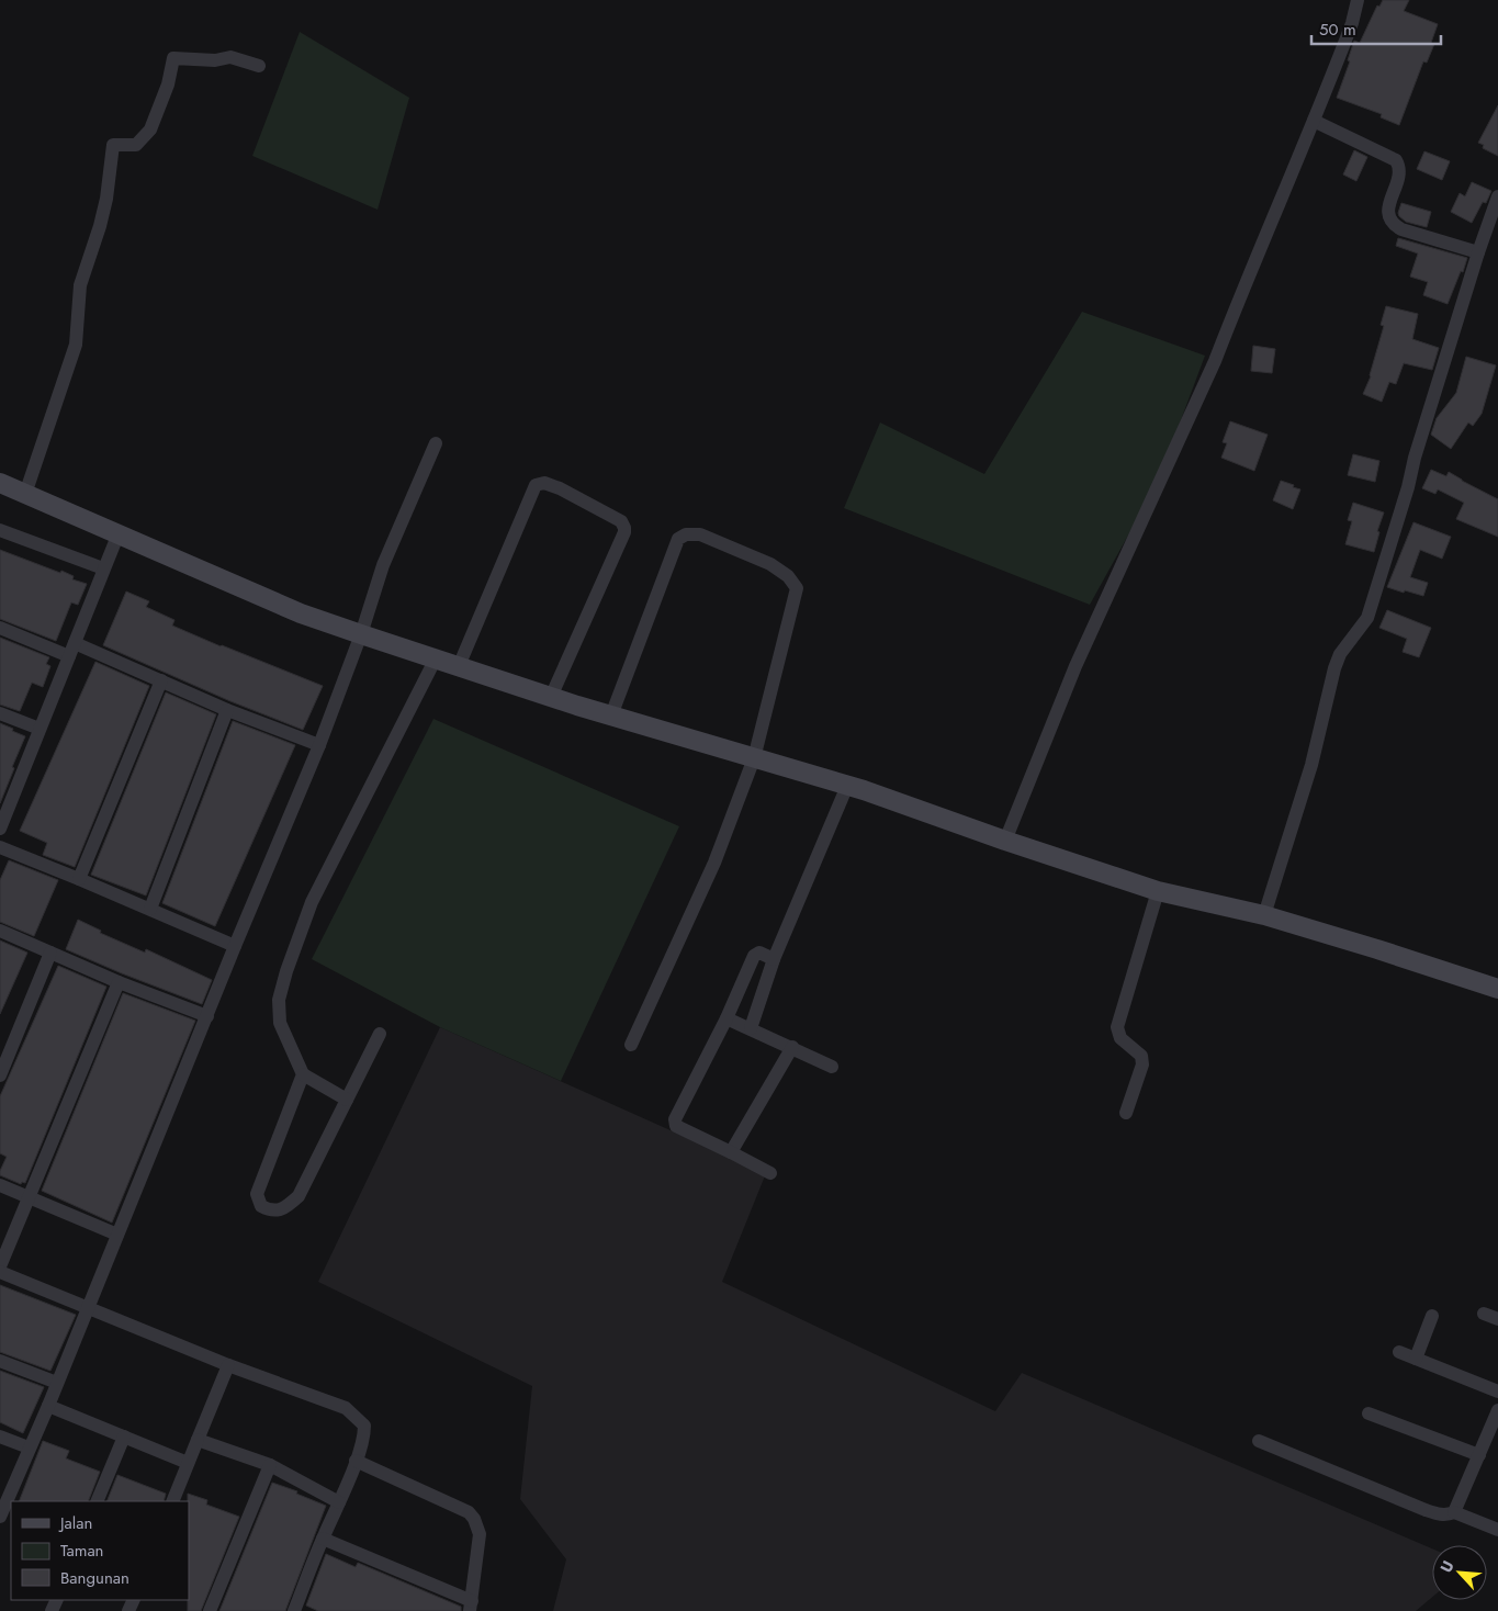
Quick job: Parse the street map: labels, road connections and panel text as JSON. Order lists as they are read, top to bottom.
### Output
{
  "legend": ["Jalan", "Taman", "Bangunan"],
  "scale_bar": "50 m",
  "north": "top left"
}
